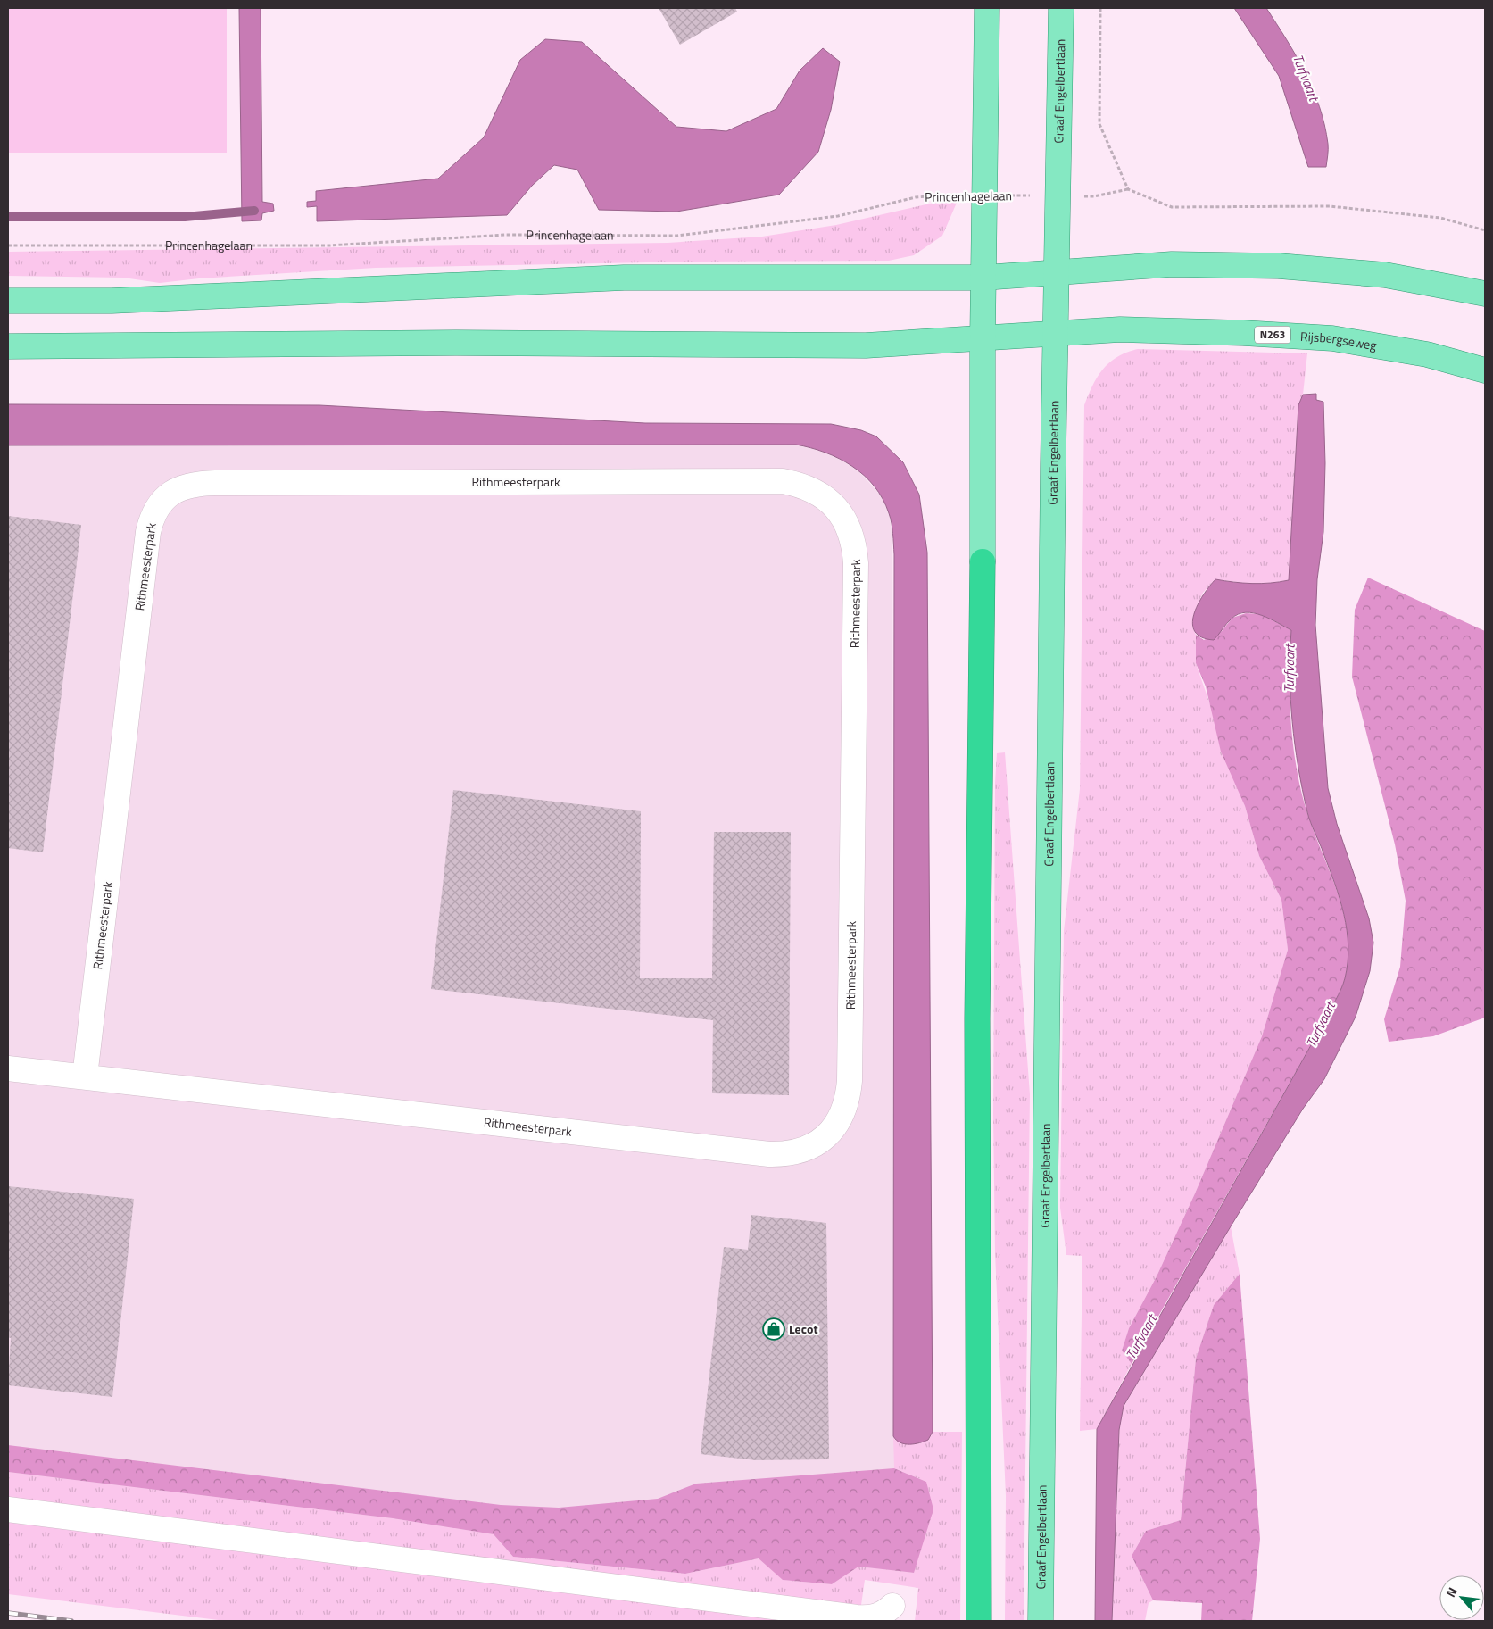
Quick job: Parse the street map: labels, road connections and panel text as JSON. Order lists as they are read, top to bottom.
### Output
{
  "streets": {
    "main road": ["Graaf Engelbertlaan", "N263", "Rijsbergseweg"],
    "street": ["Rithmeesterpark"],
    "path": ["Princenhagelaan"]
  },
  "crossings": [
    ["Graaf Engelbertlaan", "Princenhagelaan"],
    ["Graaf Engelbertlaan", "N263"],
    ["Graaf Engelbertlaan", "Rijsbergseweg"],
    ["N263", "Rijsbergseweg"]
  ],
  "water": ["Turfvaart"],
  "places": {
    "shop": ["Lecot"]
  },
  "north": "top left"
}
